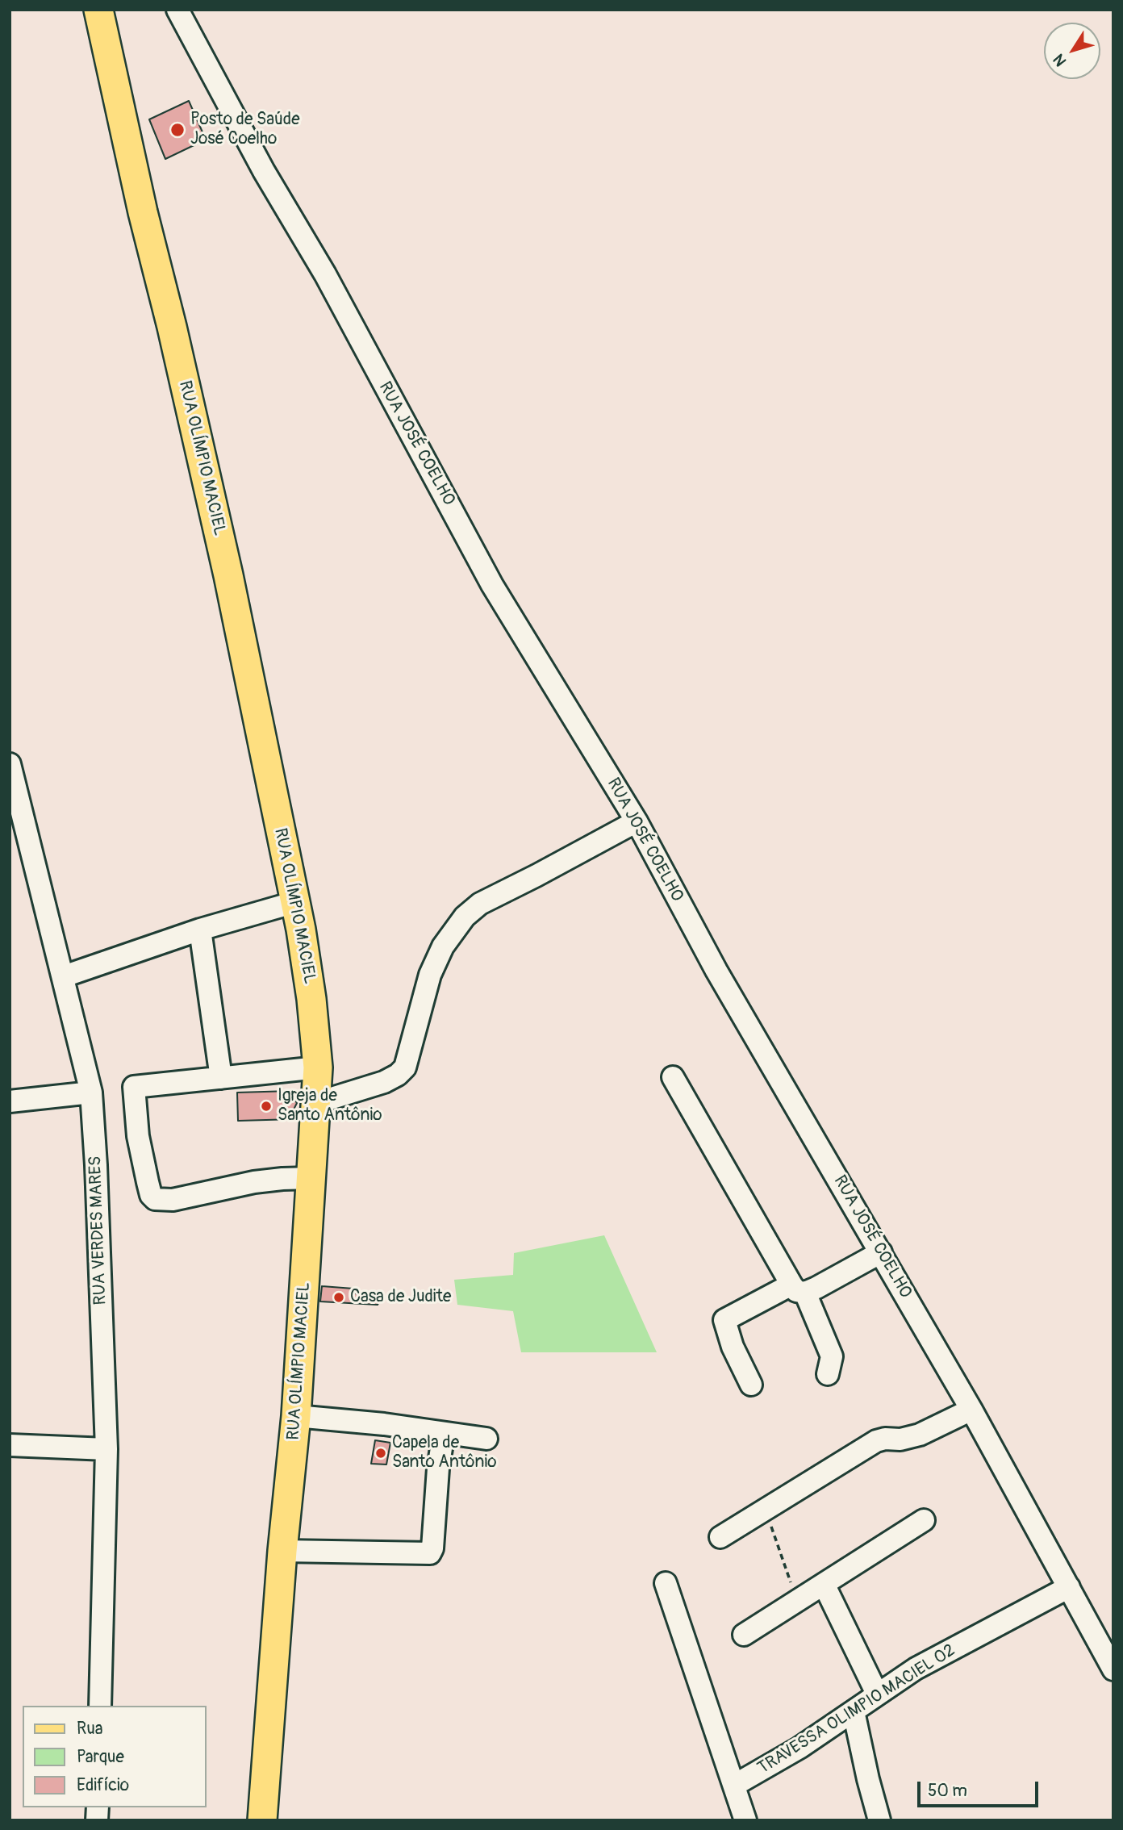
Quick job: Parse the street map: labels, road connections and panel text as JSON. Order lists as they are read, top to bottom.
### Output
{
  "streets": {
    "main road": ["RUA OLÍMPIO MACIEL"],
    "street": ["RUA JOSÉ COELHO", "RUA VERDES MARES", "TRAVESSA OLIMPIO MACIEL 02"]
  },
  "crossings": [
    ["RUA JOSÉ COELHO", "TRAVESSA OLIMPIO MACIEL 02"]
  ],
  "places": [
    "Posto de Saúde José Coelho",
    "Igreja de Santo Antônio",
    "Casa de Judite",
    "Capela de Santo Antônio"
  ],
  "legend": ["Rua", "Parque", "Edifício"],
  "scale_bar": "50 m",
  "north": "bottom left"
}
